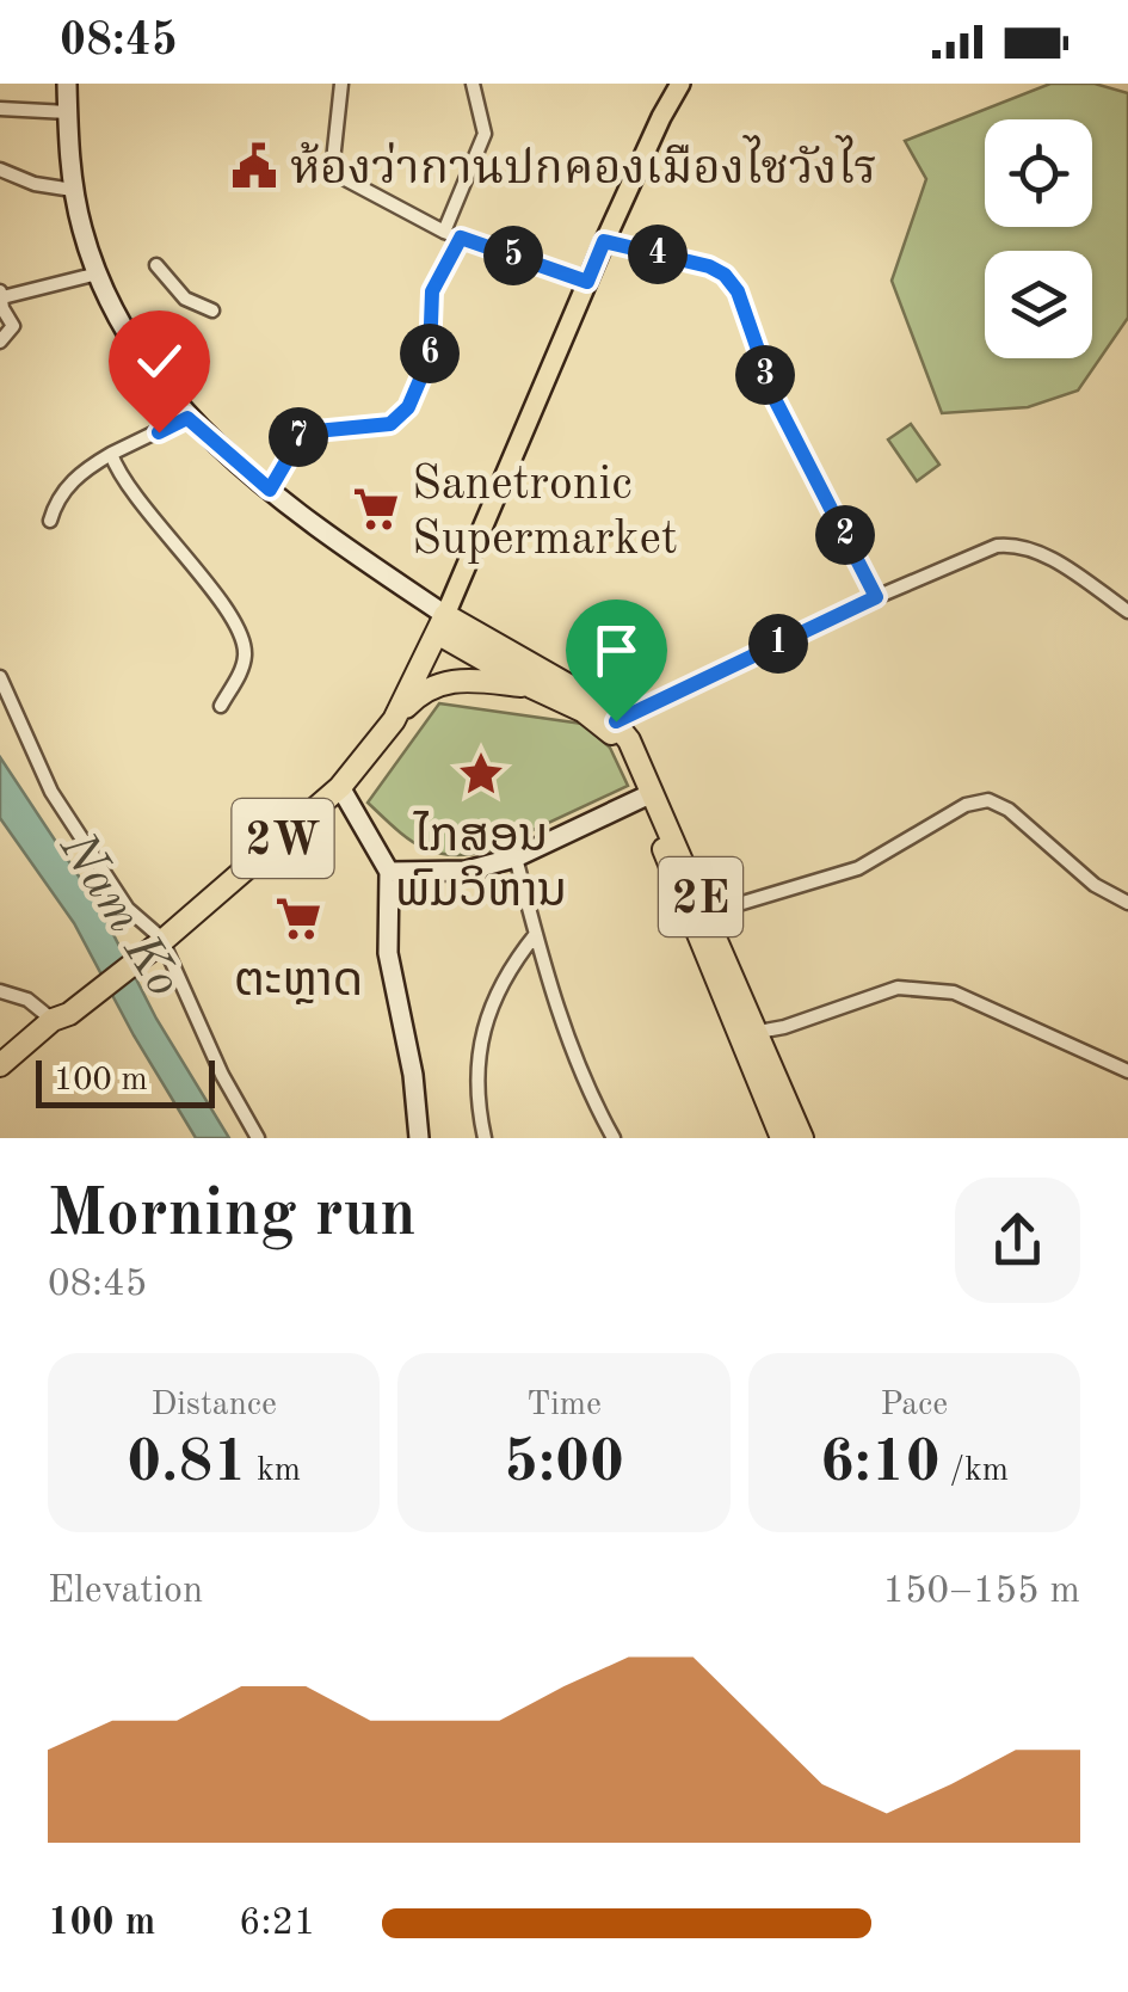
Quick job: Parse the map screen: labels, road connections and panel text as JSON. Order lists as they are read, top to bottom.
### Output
{
  "streets": {
    "highway": ["2W", "2E"]
  },
  "crossings": [
    ["2W", "2E"]
  ],
  "water": ["Nam Ko"],
  "places": {
    "public building": ["ห้องว่ากานปกคองเมืองไชวังไร"],
    "supermarket": ["Sanetronic Supermarket", "ຕະຫຼາດ"],
    "place": ["ໄກສອນ ພົມວິຫານ"]
  },
  "scale_bar": "100 m",
  "page": {
    "status": "08:45",
    "pins": [
      "4",
      "5",
      "6",
      "3",
      "7",
      "2",
      "1"
    ],
    "scale": "100 m",
    "heading": ["Morning run", "08:45"],
    "stats": [
      ["Distance", "0.81 km"],
      ["Time", "5:00"],
      ["Pace", "6:10 /km"]
    ],
    "chart": ["Elevation", "150–155 m"],
    "list": [
      {
        "name": "100 m",
        "note": "6:21"
      }
    ]
  }
}
